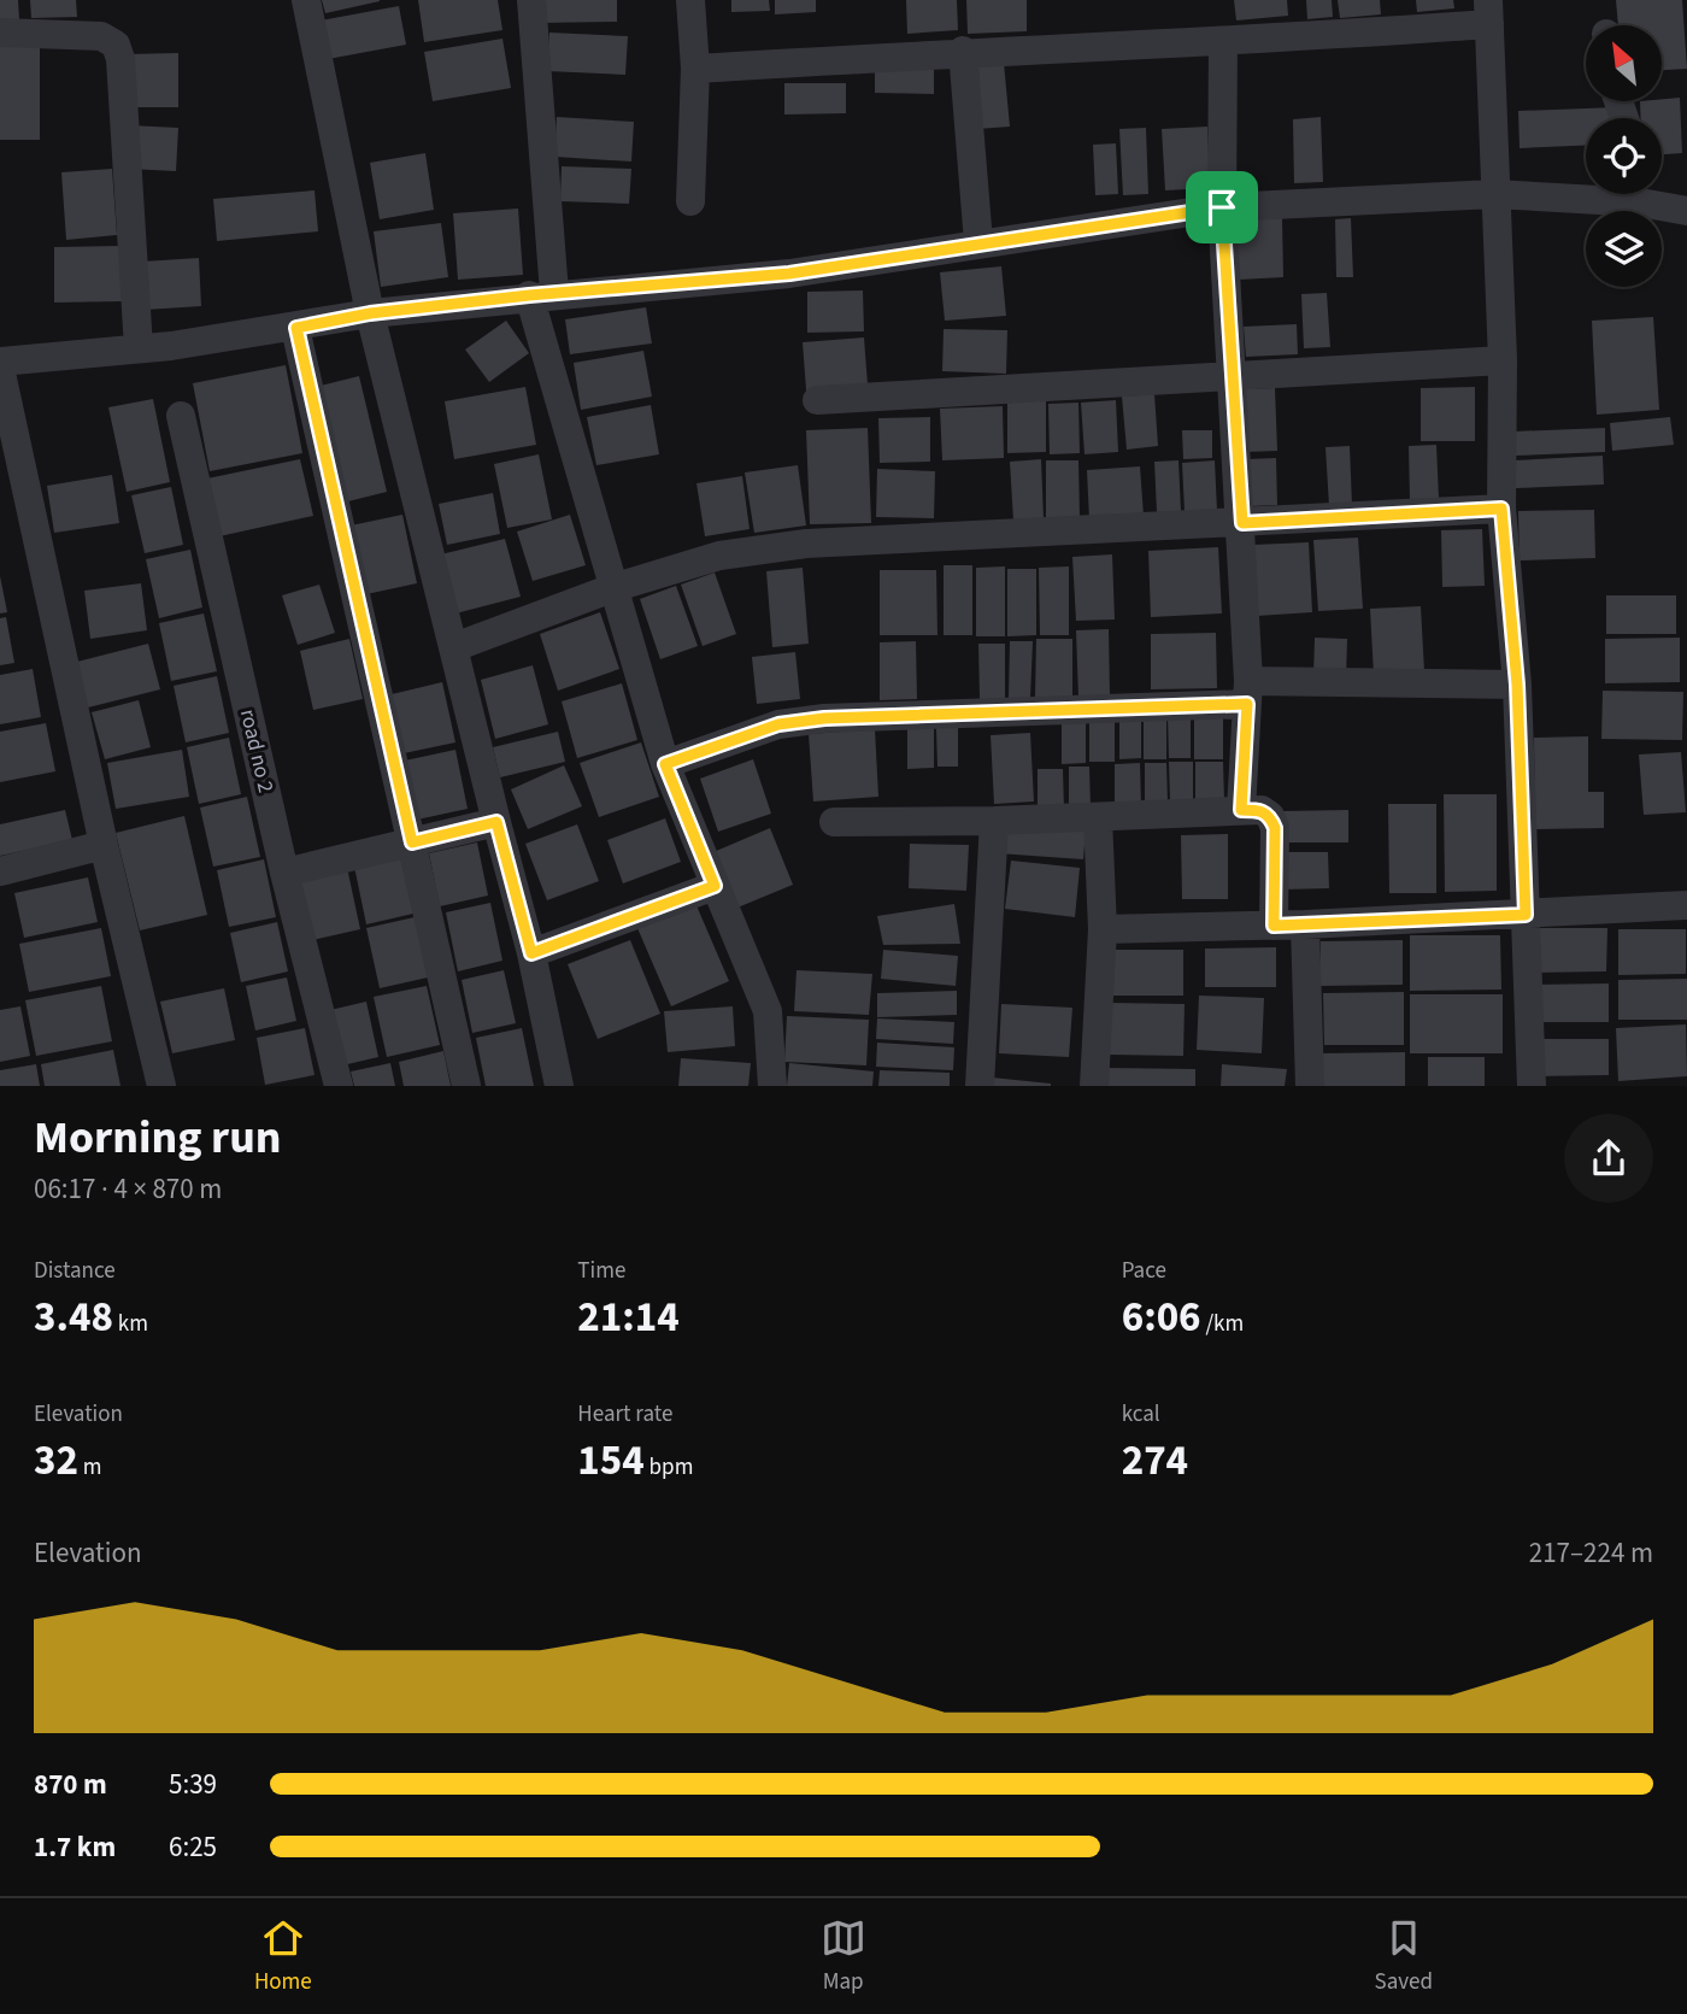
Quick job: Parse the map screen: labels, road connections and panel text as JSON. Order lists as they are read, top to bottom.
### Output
{
  "streets": {
    "street": ["road no 2"]
  },
  "north": "top left",
  "page": {
    "heading": ["Morning run", "06:17 · 4 × 870 m"],
    "stats": [
      ["Distance", "3.48 km"],
      ["Time", "21:14"],
      ["Pace", "6:06 /km"],
      ["Elevation", "32 m"],
      ["Heart rate", "154 bpm"],
      ["kcal", "274"]
    ],
    "chart": ["Elevation", "217–224 m"],
    "list": [
      {
        "name": "870 m",
        "note": "5:39"
      },
      {
        "name": "1.7 km",
        "note": "6:25"
      }
    ],
    "tabs": ["Home", "Map", "Saved"]
  }
}
